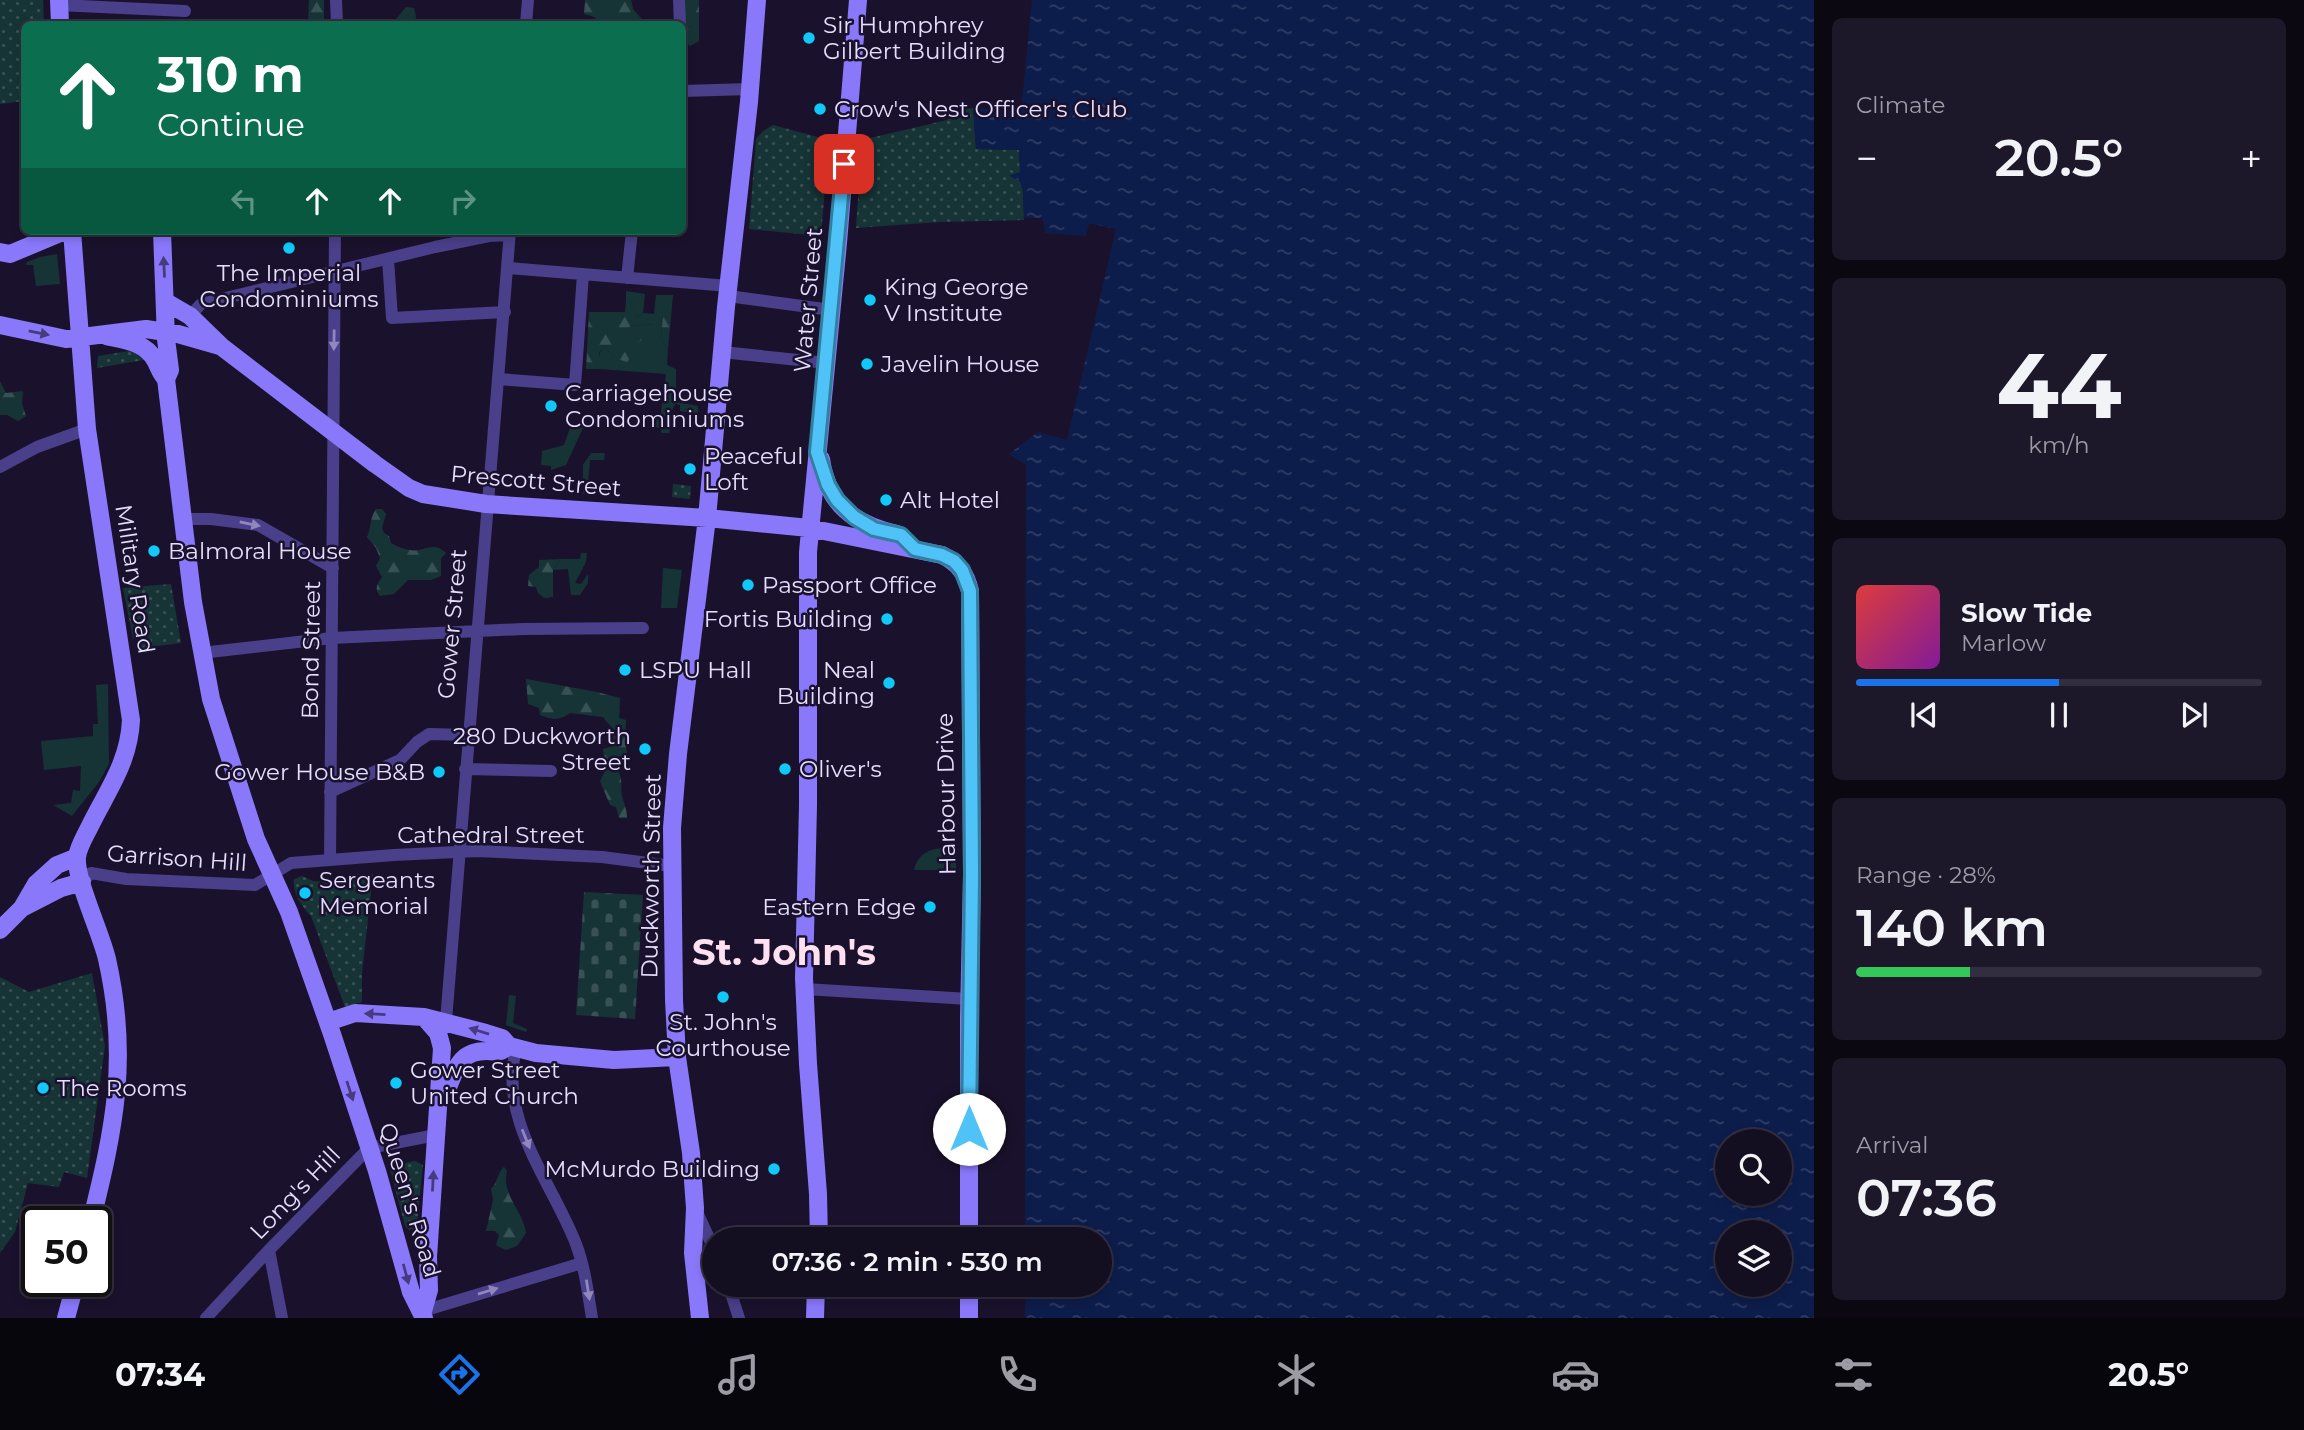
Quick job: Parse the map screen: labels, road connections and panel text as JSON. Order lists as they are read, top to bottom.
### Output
{
  "streets": {
    "main road": [
      "Water Street",
      "Prescott Street",
      "Military Road",
      "Harbour Drive",
      "Duckworth Street",
      "Queen's Road"
    ],
    "street": [
      "Gower Street",
      "Bond Street",
      "Cathedral Street",
      "Garrison Hill",
      "Long's Hill"
    ]
  },
  "crossings": [
    ["Water Street", "Prescott Street"],
    ["Prescott Street", "Military Road"],
    ["Prescott Street", "Gower Street"],
    ["Prescott Street", "Bond Street"],
    ["Prescott Street", "Harbour Drive"],
    ["Prescott Street", "Duckworth Street"],
    ["Gower Street", "Cathedral Street"],
    ["Bond Street", "Cathedral Street"],
    ["Cathedral Street", "Garrison Hill"],
    ["Cathedral Street", "Duckworth Street"],
    ["Cathedral Street", "Queen's Road"],
    ["Garrison Hill", "Queen's Road"],
    ["Long's Hill", "Queen's Road"]
  ],
  "districts": ["St. John's"],
  "places": [
    "Sir Humphrey Gilbert Building",
    "Crow's Nest Officer's Club",
    "The Imperial Condominiums",
    "King George V Institute",
    "Javelin House",
    "Carriagehouse Condominiums",
    "Peaceful Loft",
    "Alt Hotel",
    "Balmoral House",
    "Passport Office",
    "Fortis Building",
    "LSPU Hall",
    "Neal Building",
    "280 Duckworth Street",
    "Oliver's",
    "Gower House B&B",
    "Sergeants Memorial",
    "Eastern Edge",
    "St. John's Courthouse",
    "Gower Street United Church",
    "The Rooms",
    "McMurdo Building"
  ],
  "page": {
    "tile": [
      "Climate",
      ["44", "km/h"],
      ["Range · 28%", "140 km"],
      ["Arrival", "07:36"]
    ],
    "turn": ["310 m", "Continue"],
    "heat": ["−", "20.5°", "+"],
    "song": ["Slow Tide", "Marlow"],
    "limit": "50",
    "trip": "07:36 · 2 min · 530 m",
    "tabs": ["07:34", "20.5°"]
  }
}
